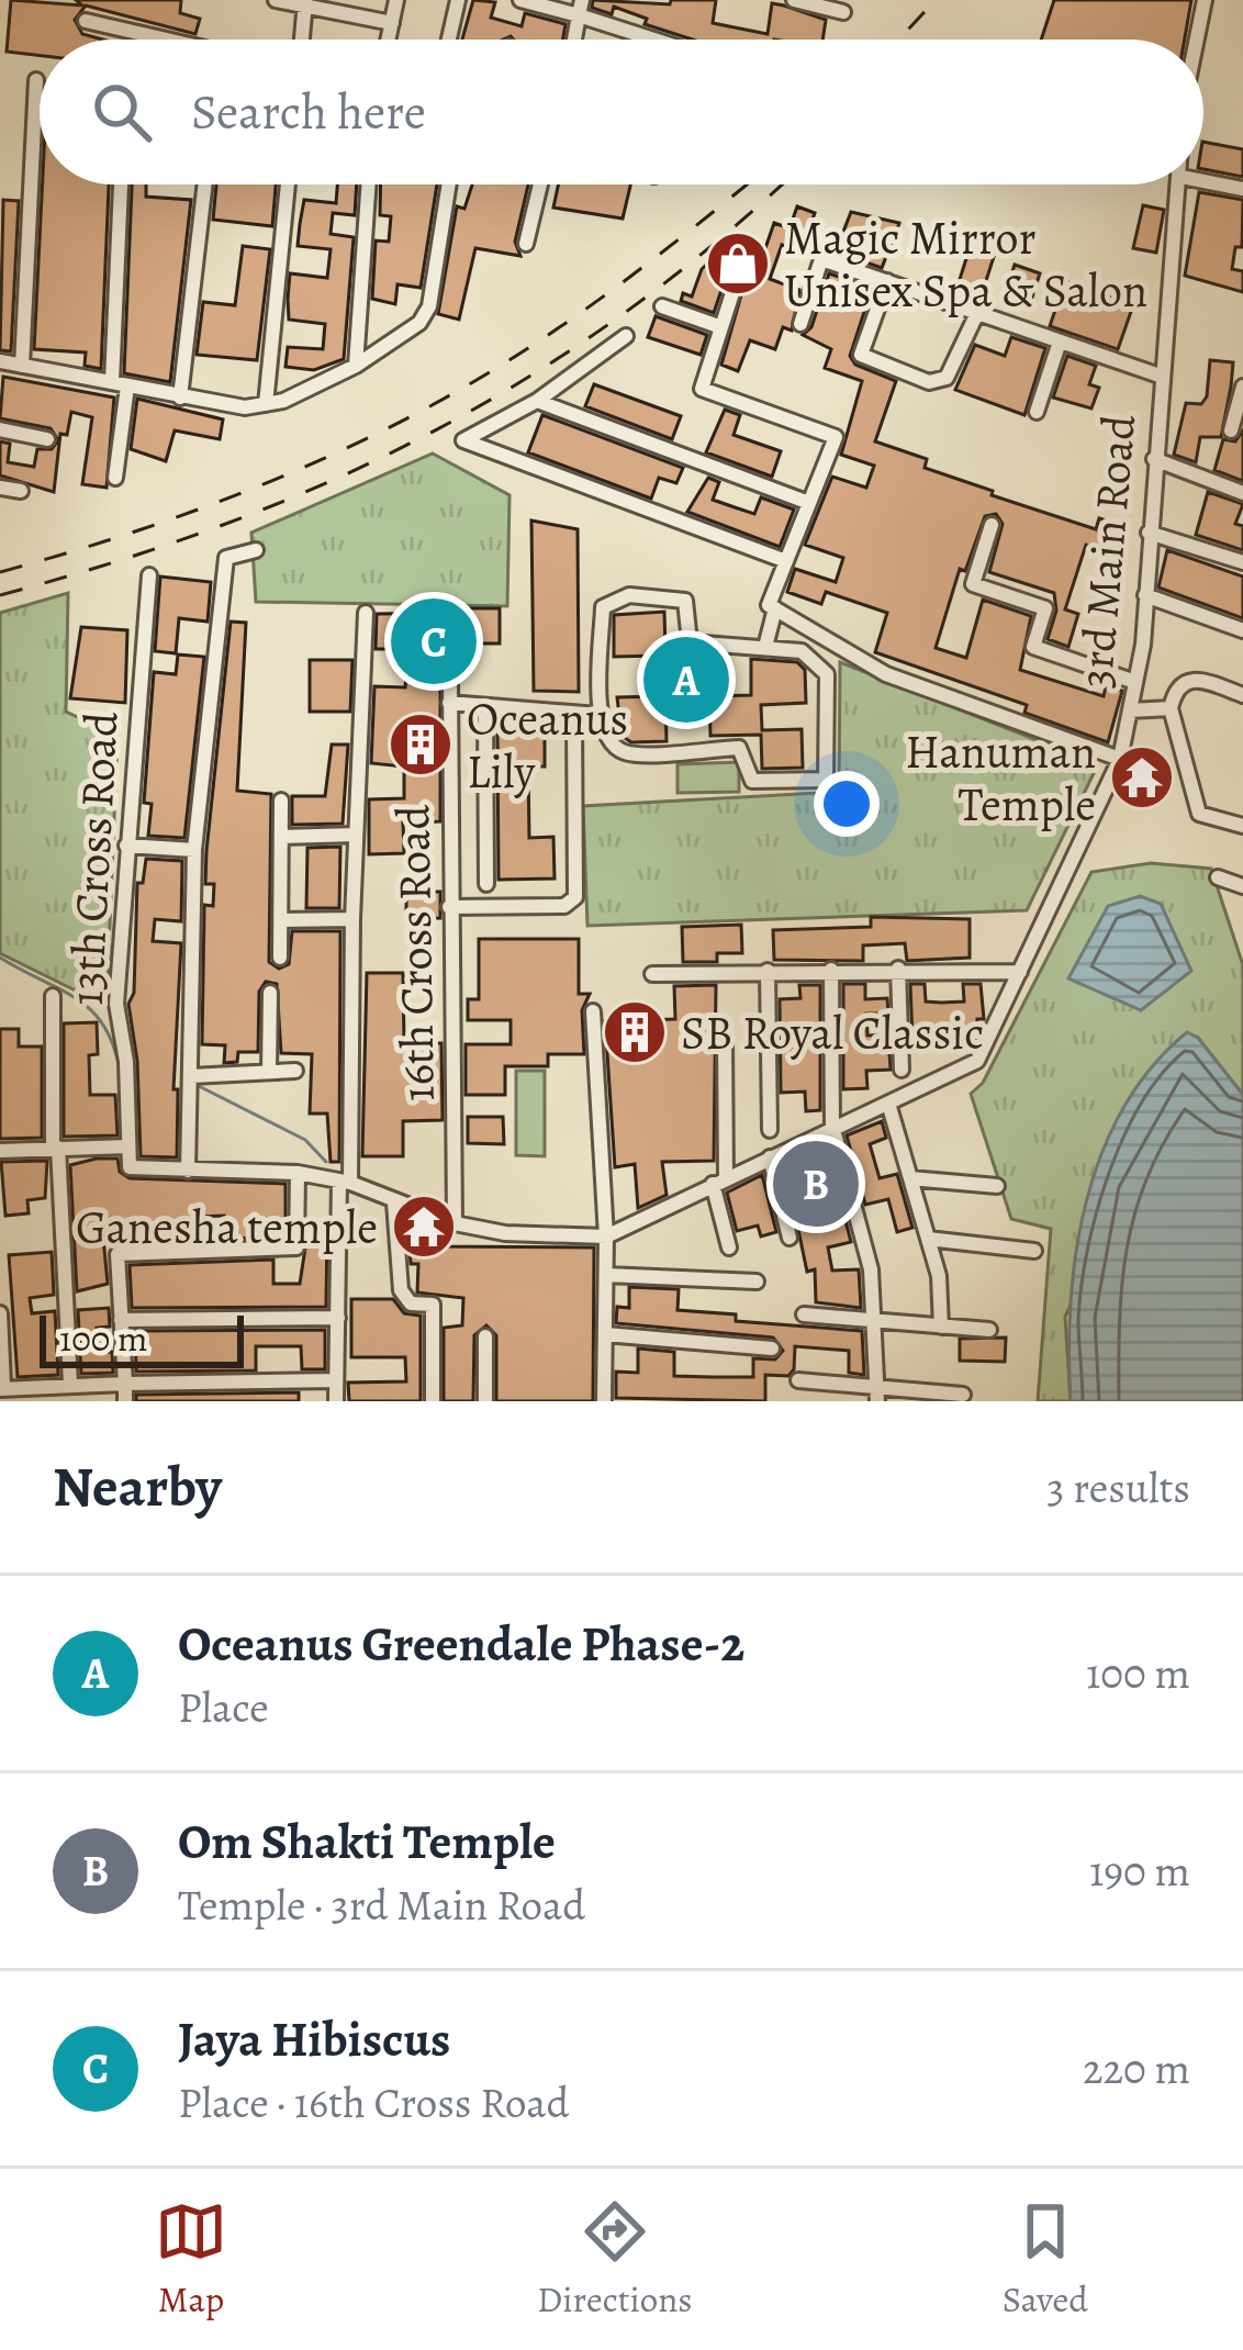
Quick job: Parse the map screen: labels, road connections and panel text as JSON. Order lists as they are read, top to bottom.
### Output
{
  "streets": {
    "street": ["3rd Main Road", "13th Cross Road", "16th Cross Road"]
  },
  "crossings": [
    ["3rd Main Road", "13th Cross Road"],
    ["3rd Main Road", "16th Cross Road"]
  ],
  "places": {
    "shop": ["Magic Mirror Unisex Spa & Salon"],
    "building": ["Oceanus Lily", "SB Royal Classic"],
    "temple": ["Hanuman Temple", "Ganesha temple"]
  },
  "scale_bar": "100 m",
  "page": {
    "search": "Search here",
    "pins": ["C", "A", "B"],
    "scale": "100 m",
    "heading": ["Nearby", "3 results"],
    "list": [
      {
        "mark": "A",
        "name": "Oceanus Greendale Phase-2",
        "note": "Place",
        "value": "100 m"
      },
      {
        "mark": "B",
        "name": "Om Shakti Temple",
        "note": "Temple · 3rd Main Road",
        "value": "190 m"
      },
      {
        "mark": "C",
        "name": "Jaya Hibiscus",
        "note": "Place · 16th Cross Road",
        "value": "220 m"
      }
    ],
    "nav": ["Map", "Directions", "Saved"]
  }
}
